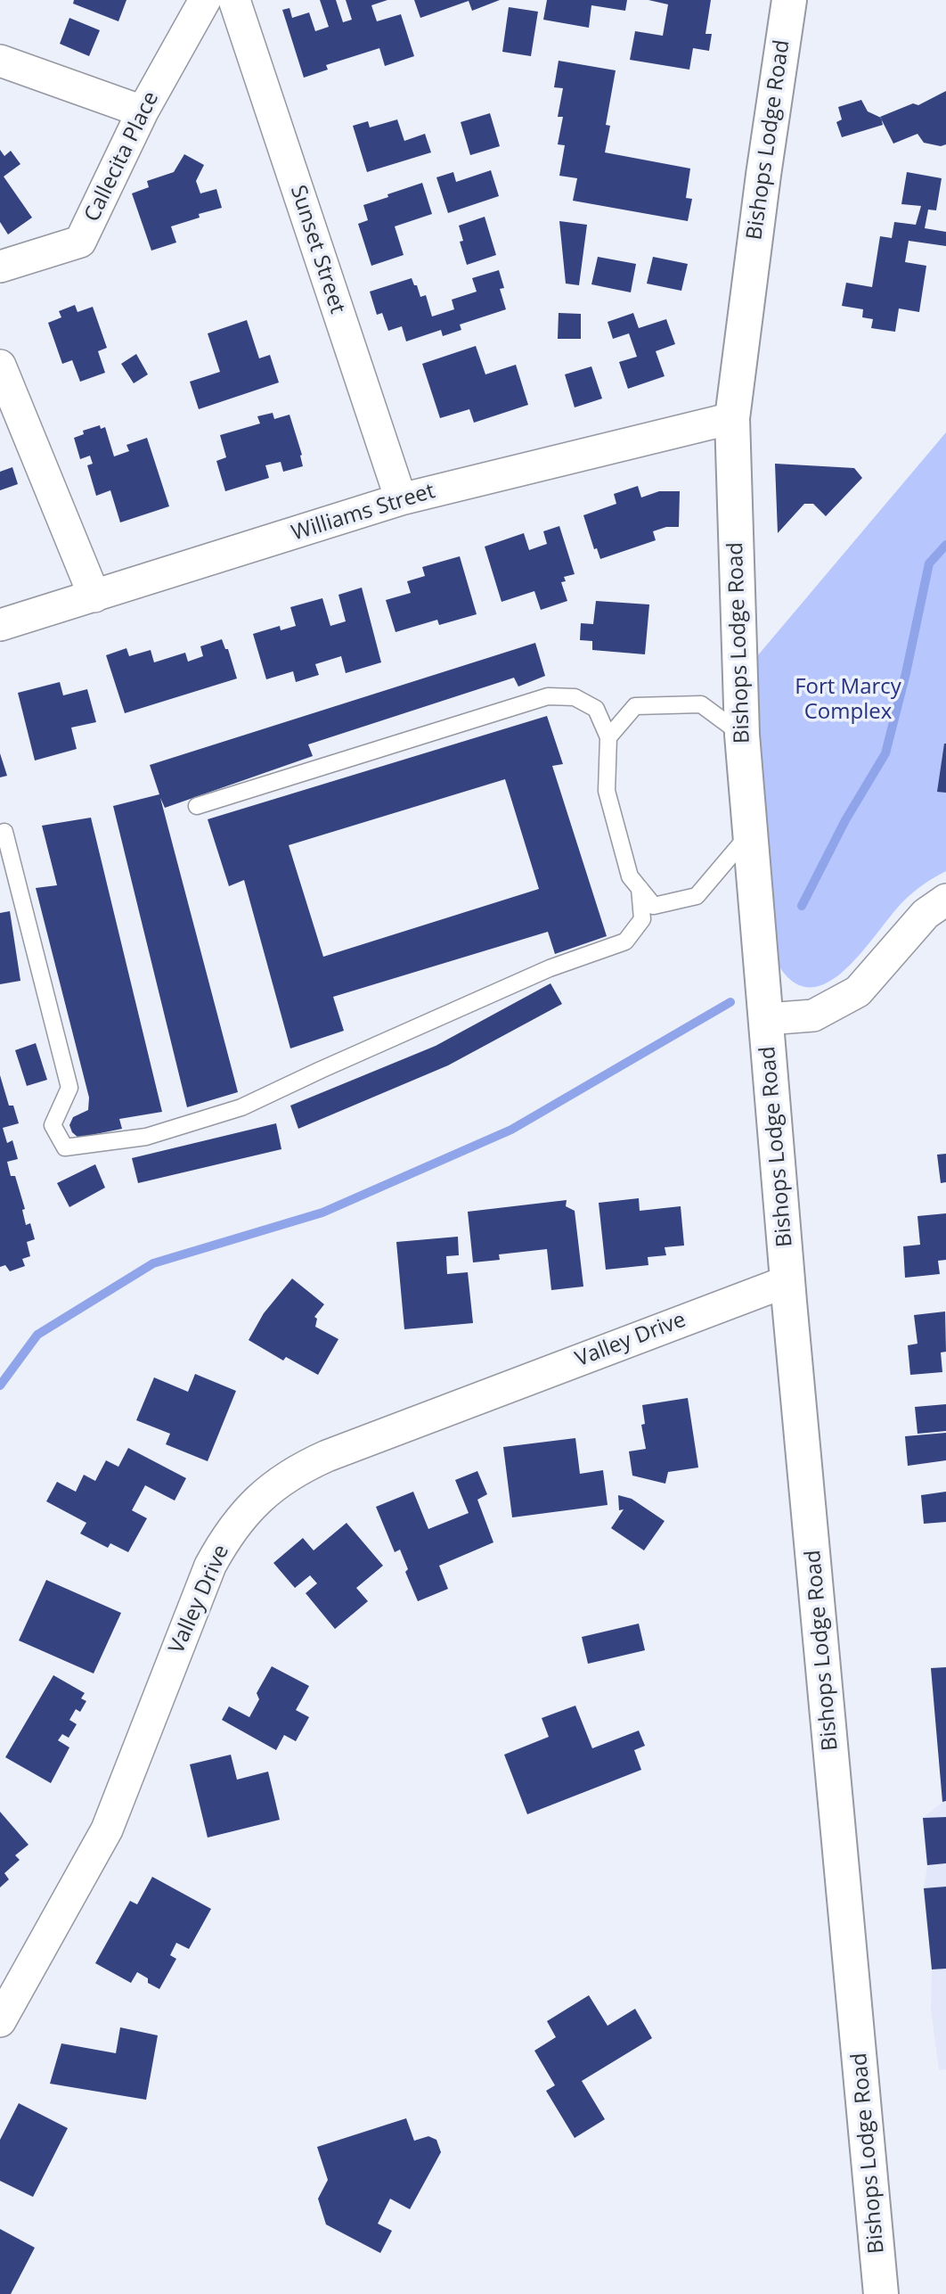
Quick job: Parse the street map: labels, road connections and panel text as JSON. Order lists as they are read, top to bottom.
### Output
{
  "streets": {
    "street": [
      "Bishops Lodge Road",
      "Callecita Place",
      "Sunset Street",
      "Williams Street",
      "Valley Drive"
    ]
  },
  "crossings": [
    ["Bishops Lodge Road", "Williams Street"],
    ["Bishops Lodge Road", "Valley Drive"],
    ["Sunset Street", "Williams Street"]
  ],
  "parks": ["Fort Marcy Complex"]
}
